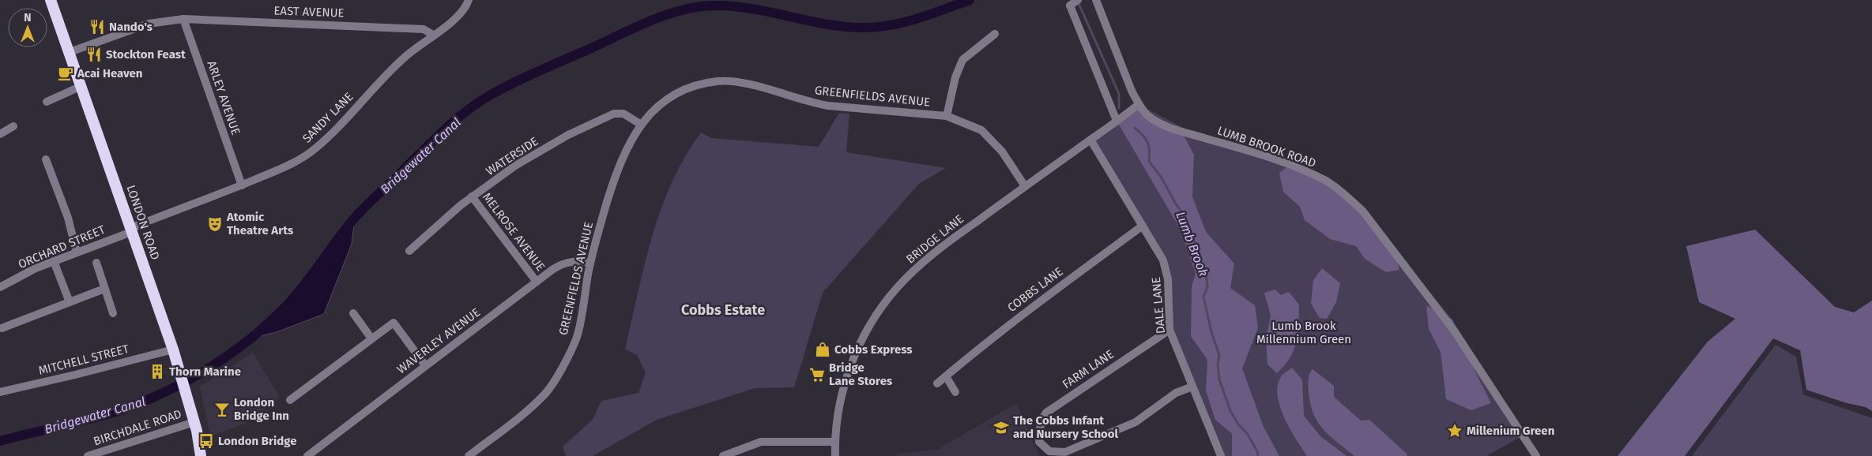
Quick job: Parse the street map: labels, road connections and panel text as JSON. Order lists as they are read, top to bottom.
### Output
{
  "streets": {
    "highway": ["LONDON ROAD"],
    "street": [
      "EAST AVENUE",
      "GREENFIELDS AVENUE",
      "ARLEY AVENUE",
      "SANDY LANE",
      "LUMB BROOK ROAD",
      "WATERSIDE",
      "MELROSE AVENUE",
      "BRIDGE LANE",
      "ORCHARD STREET",
      "COBBS LANE",
      "DALE LANE",
      "WAVERLEY AVENUE",
      "MITCHELL STREET",
      "FARM LANE",
      "BIRCHDALE ROAD"
    ]
  },
  "crossings": [
    ["EAST AVENUE", "ARLEY AVENUE"],
    ["EAST AVENUE", "SANDY LANE"],
    ["EAST AVENUE", "LONDON ROAD"],
    ["GREENFIELDS AVENUE", "WATERSIDE"],
    ["GREENFIELDS AVENUE", "BRIDGE LANE"],
    ["GREENFIELDS AVENUE", "WAVERLEY AVENUE"],
    ["ARLEY AVENUE", "SANDY LANE"],
    ["SANDY LANE", "LONDON ROAD"],
    ["SANDY LANE", "ORCHARD STREET"],
    ["LUMB BROOK ROAD", "BRIDGE LANE"],
    ["WATERSIDE", "MELROSE AVENUE"],
    ["LONDON ROAD", "ORCHARD STREET"],
    ["LONDON ROAD", "MITCHELL STREET"],
    ["LONDON ROAD", "BIRCHDALE ROAD"],
    ["MELROSE AVENUE", "WAVERLEY AVENUE"],
    ["BRIDGE LANE", "DALE LANE"],
    ["COBBS LANE", "DALE LANE"],
    ["DALE LANE", "FARM LANE"]
  ],
  "districts": ["Cobbs Estate"],
  "water": ["Bridgewater Canal", "Lumb Brook"],
  "parks": ["Lumb Brook Millennium Green"],
  "places": {
    "restaurant": ["Nando's", "Stockton Feast"],
    "cafe": ["Acai Heaven"],
    "theatre": ["Atomic Theatre Arts"],
    "shop": ["Cobbs Express"],
    "building": ["Thorn Marine"],
    "supermarket": ["Bridge Lane Stores"],
    "bar": ["London Bridge Inn"],
    "school or university": ["The Cobbs Infant and Nursery School"],
    "place": ["Millenium Green"],
    "bus stop": ["London Bridge"]
  },
  "north": "top"
}
